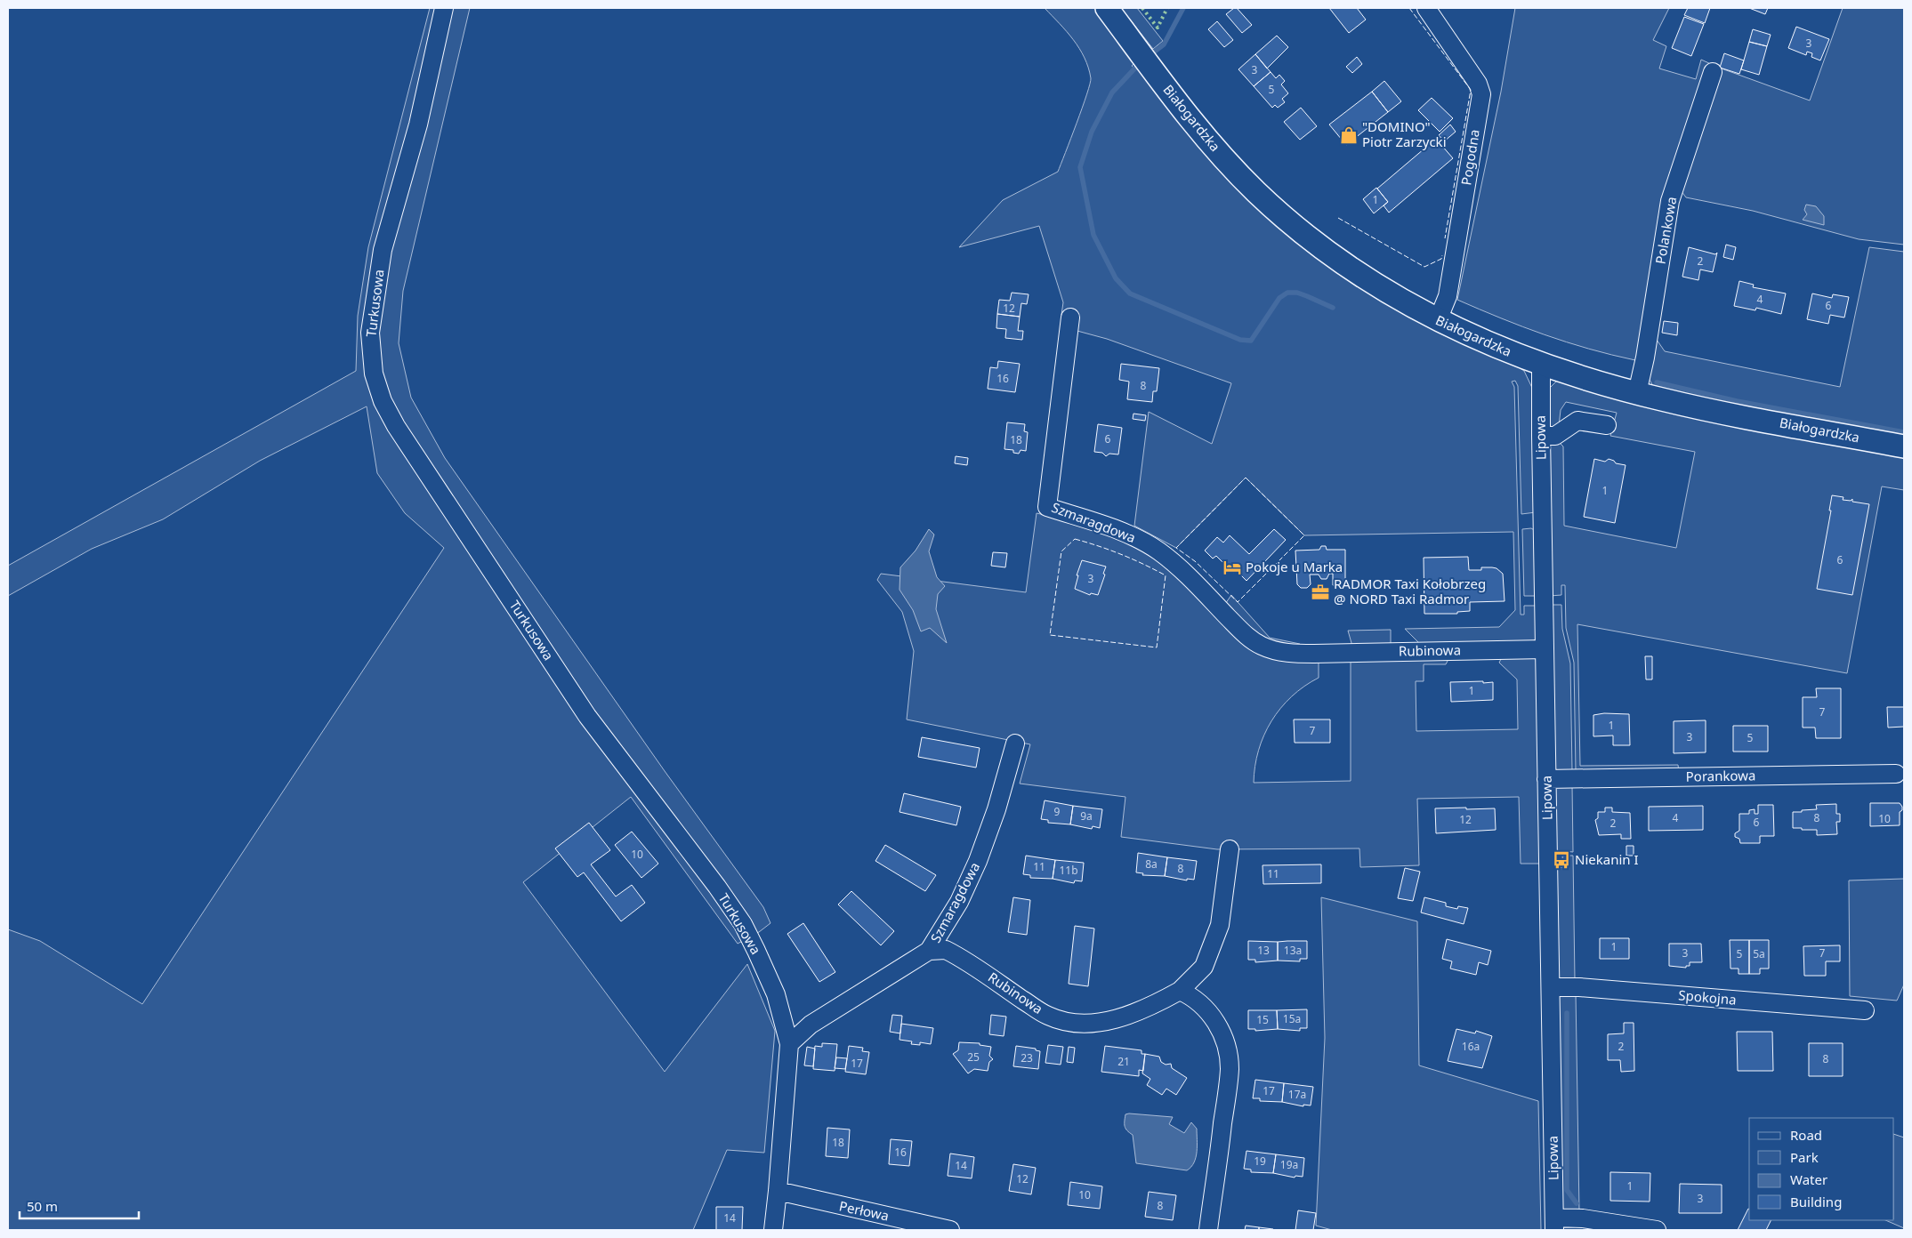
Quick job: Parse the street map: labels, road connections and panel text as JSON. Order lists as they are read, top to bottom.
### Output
{
  "streets": {
    "main road": ["Białogardzka"],
    "street": [
      "Pogodna",
      "Polankowa",
      "Turkusowa",
      "Lipowa",
      "Szmaragdowa",
      "Rubinowa",
      "Porankowa",
      "Spokojna",
      "Perłowa"
    ]
  },
  "crossings": [
    ["Białogardzka", "Pogodna"],
    ["Białogardzka", "Polankowa"],
    ["Białogardzka", "Lipowa"],
    ["Turkusowa", "Szmaragdowa"],
    ["Turkusowa", "Perłowa"],
    ["Lipowa", "Rubinowa"],
    ["Lipowa", "Porankowa"],
    ["Lipowa", "Spokojna"],
    ["Szmaragdowa", "Rubinowa"]
  ],
  "places": {
    "shop": ["\"DOMINO\" Piotr Zarzycki"],
    "hotel": ["Pokoje u Marka"],
    "office": ["RADMOR Taxi Kołobrzeg @ NORD Taxi Radmor"],
    "bus stop": ["Niekanin I"]
  },
  "house_numbers": [
    "3",
    "3",
    "5",
    "1",
    "2",
    "4",
    "6",
    "12",
    "16",
    "8",
    "6",
    "18",
    "1",
    "6",
    "3",
    "1",
    "7",
    "1",
    "7",
    "3",
    "5",
    "9",
    "9a",
    "4",
    "8",
    "10",
    "12",
    "6",
    "2",
    "10",
    "8a",
    "11",
    "8",
    "11b",
    "11",
    "1",
    "13",
    "13a",
    "3",
    "7",
    "5",
    "5a",
    "15a",
    "15",
    "16a",
    "2",
    "25",
    "23",
    "8",
    "21",
    "17",
    "17",
    "17a",
    "18",
    "16",
    "19",
    "19a",
    "14",
    "12",
    "1",
    "10",
    "3",
    "8",
    "14"
  ],
  "legend": [
    "Road",
    "Park",
    "Water",
    "Building"
  ],
  "scale_bar": "50 m"
}
